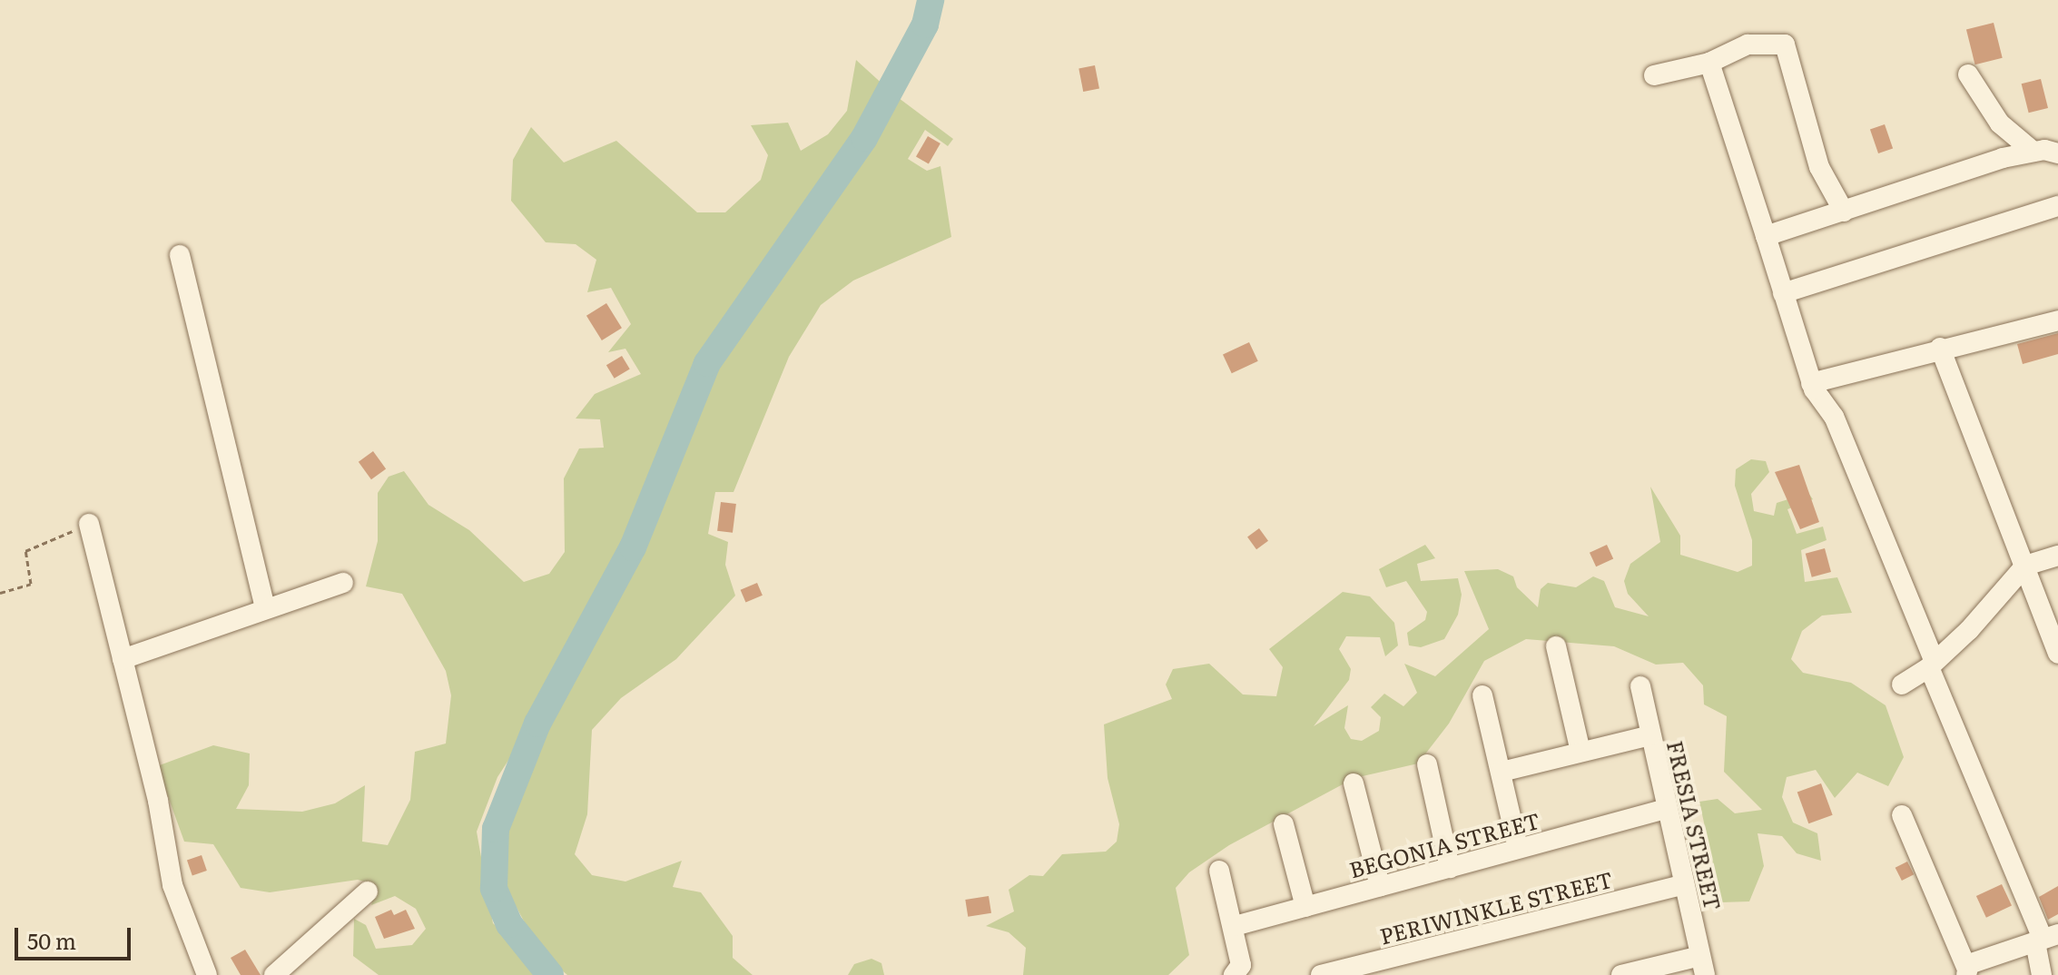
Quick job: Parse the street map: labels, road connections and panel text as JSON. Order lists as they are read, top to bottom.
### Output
{
  "streets": {
    "street": ["FRESIA STREET", "BEGONIA STREET", "PERIWINKLE STREET"]
  },
  "crossings": [
    ["FRESIA STREET", "BEGONIA STREET"],
    ["FRESIA STREET", "PERIWINKLE STREET"]
  ],
  "scale_bar": "50 m"
}
